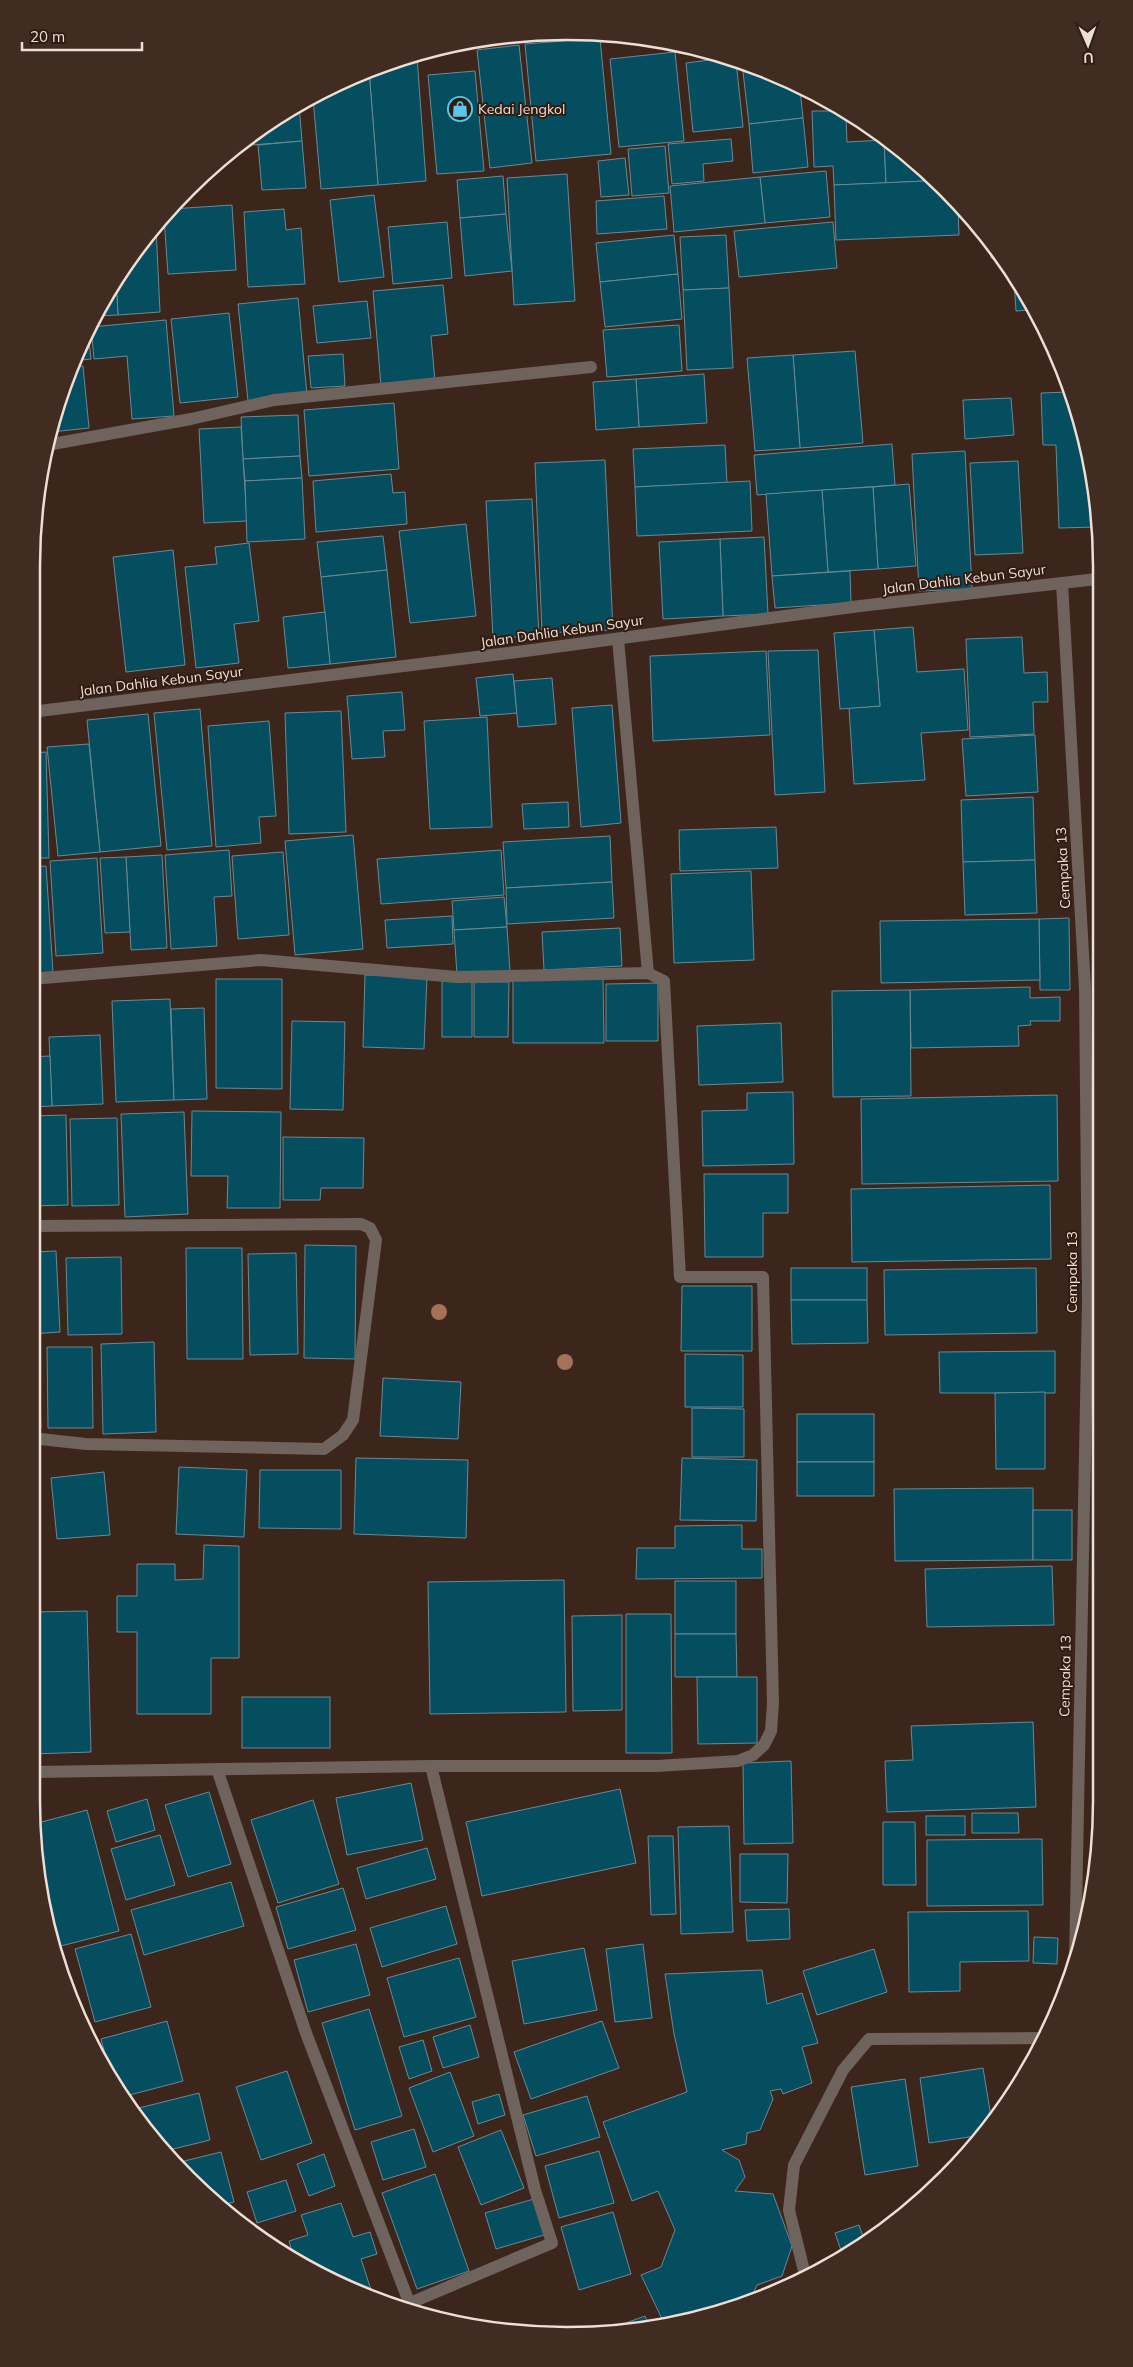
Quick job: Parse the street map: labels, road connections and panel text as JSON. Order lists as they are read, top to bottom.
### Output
{
  "streets": {
    "street": ["Jalan Dahlia Kebun Sayur", "Cempaka 13"]
  },
  "crossings": [
    ["Jalan Dahlia Kebun Sayur", "Cempaka 13"]
  ],
  "places": {
    "shop": ["Kedai Jengkol"]
  },
  "scale_bar": "20 m",
  "north": "bottom"
}
